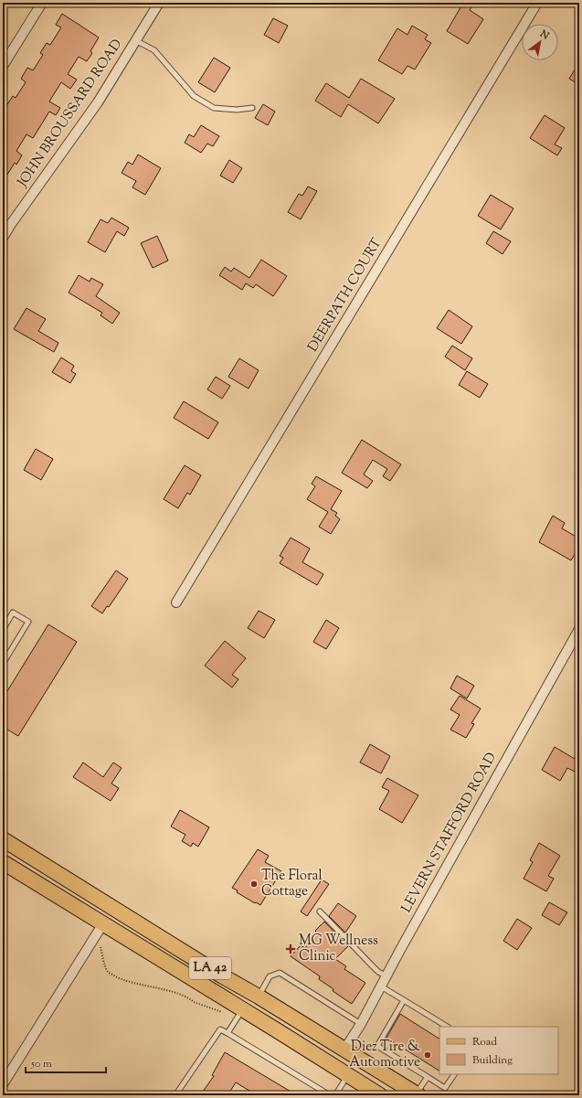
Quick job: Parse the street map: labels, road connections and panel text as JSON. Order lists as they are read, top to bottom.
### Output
{
  "streets": {
    "main road": ["LA 42"],
    "street": ["JOHN BROUSSARD ROAD", "DEERPATH COURT", "LEVERN STAFFORD ROAD"]
  },
  "crossings": [
    ["LEVERN STAFFORD ROAD", "LA 42"]
  ],
  "places": {
    "other": ["The Floral Cottage", "Diez Tire & Automotive"],
    "health": ["MG Wellness Clinic"]
  },
  "legend": ["Road", "Building"],
  "scale_bar": "50 m",
  "north": "top right"
}
